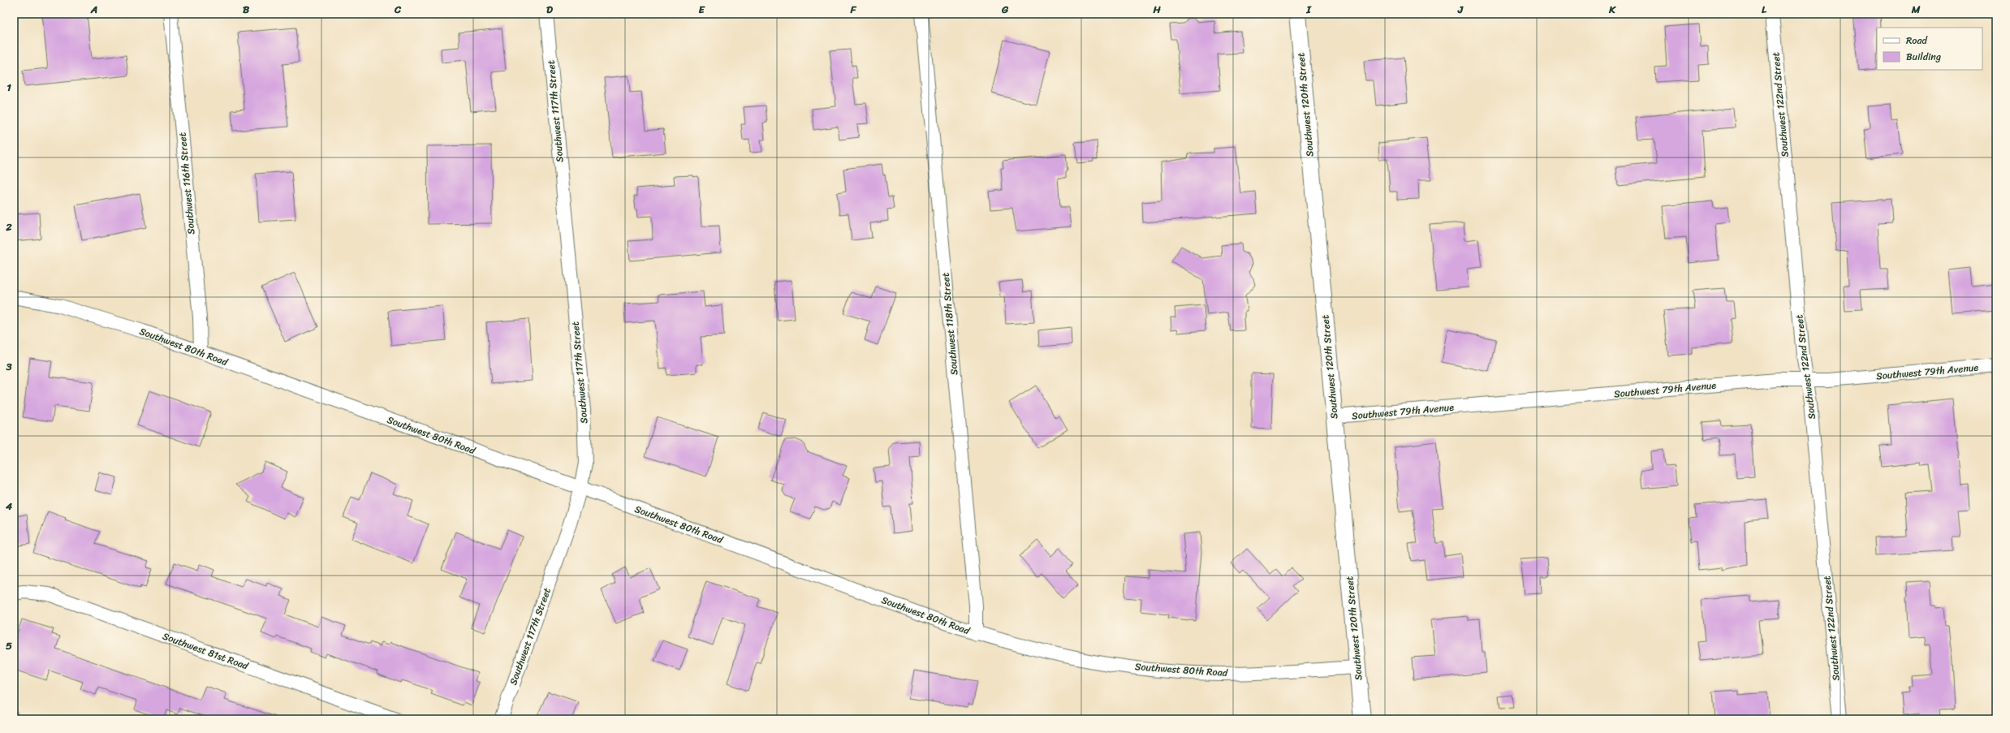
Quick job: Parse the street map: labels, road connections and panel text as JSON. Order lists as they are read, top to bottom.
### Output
{
  "streets": {
    "street": [
      "Southwest 120th Street",
      "Southwest 122nd Street",
      "Southwest 117th Street",
      "Southwest 116th Street",
      "Southwest 118th Street",
      "Southwest 80th Road",
      "Southwest 79th Avenue",
      "Southwest 81st Road"
    ]
  },
  "crossings": [
    ["Southwest 120th Street", "Southwest 80th Road"],
    ["Southwest 120th Street", "Southwest 79th Avenue"],
    ["Southwest 122nd Street", "Southwest 79th Avenue"],
    ["Southwest 117th Street", "Southwest 80th Road"],
    ["Southwest 116th Street", "Southwest 80th Road"],
    ["Southwest 118th Street", "Southwest 80th Road"]
  ],
  "legend": ["Road", "Building"],
  "grid": {
    "columns": [
      "A",
      "B",
      "C",
      "D",
      "E",
      "F",
      "G",
      "H",
      "I",
      "J",
      "K",
      "L",
      "M"
    ],
    "rows": [
      "1",
      "2",
      "3",
      "4",
      "5"
    ]
  }
}
